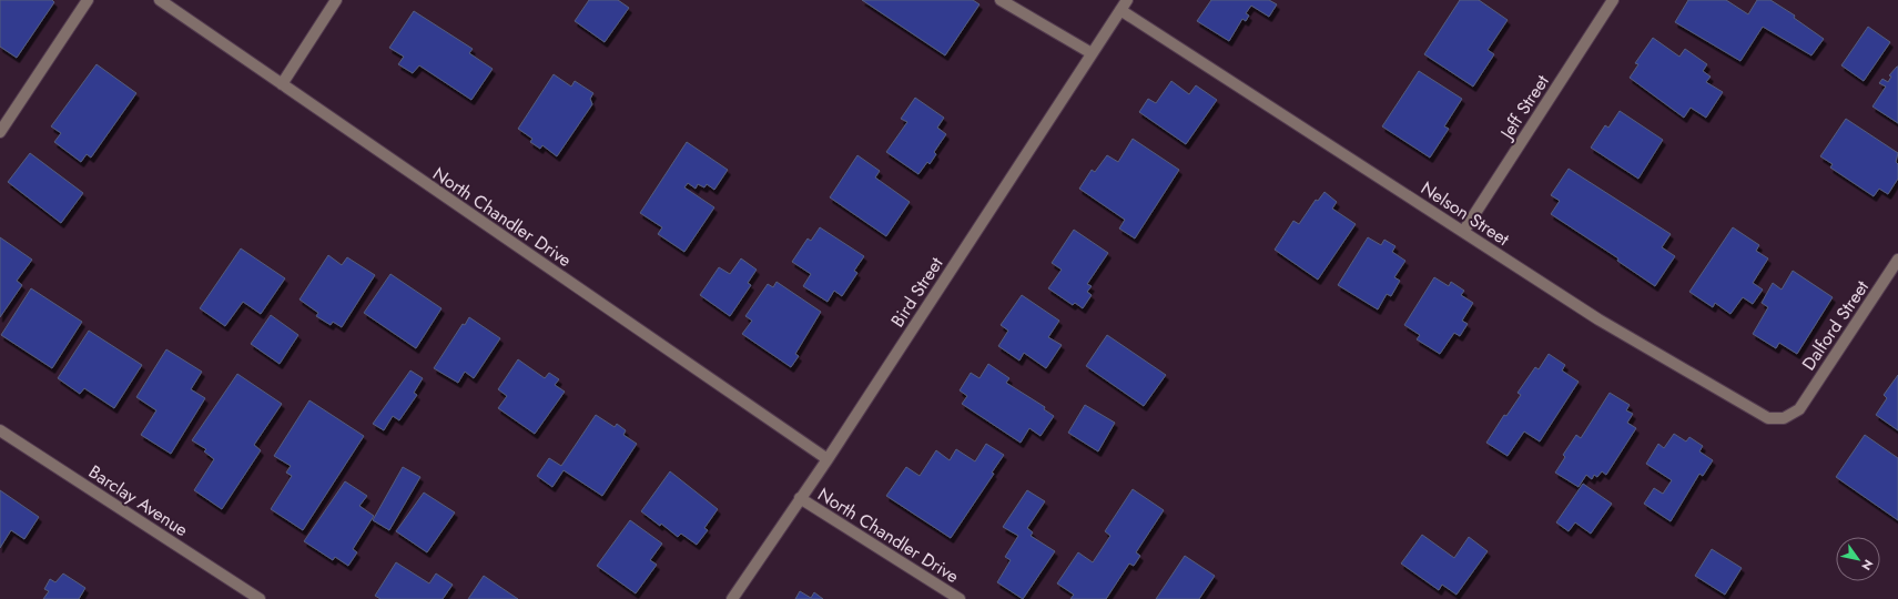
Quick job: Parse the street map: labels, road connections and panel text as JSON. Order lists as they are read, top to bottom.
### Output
{
  "streets": {
    "street": [
      "Jeff Street",
      "Nelson Street",
      "North Chandler Drive",
      "Bird Street",
      "Dalford Street",
      "Barclay Avenue"
    ]
  },
  "crossings": [
    ["Jeff Street", "Nelson Street"],
    ["Nelson Street", "Bird Street"],
    ["Nelson Street", "Dalford Street"],
    ["North Chandler Drive", "Bird Street"]
  ],
  "north": "bottom right"
}
